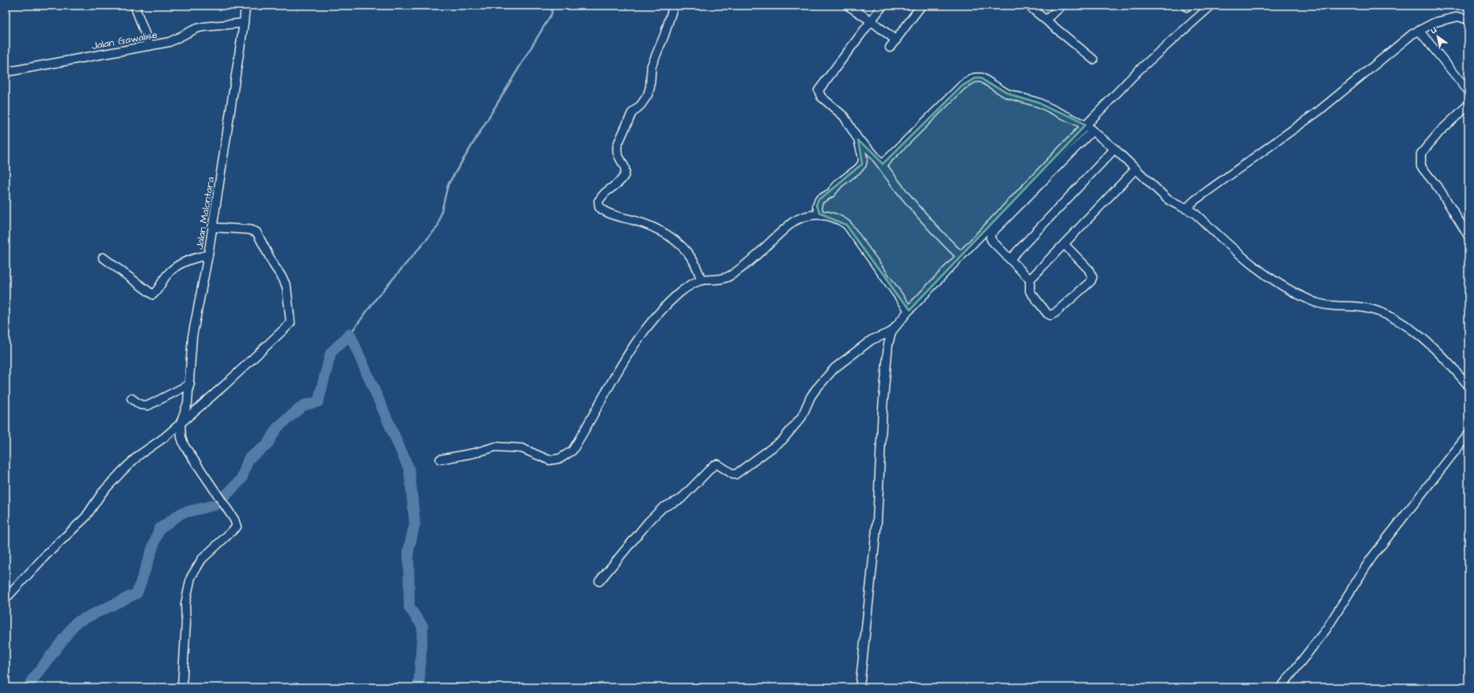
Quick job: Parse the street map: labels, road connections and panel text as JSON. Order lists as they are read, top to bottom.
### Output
{
  "streets": {
    "street": ["Jalan Gawalise", "Jalan Malontara"]
  },
  "crossings": [
    ["Jalan Gawalise", "Jalan Malontara"]
  ],
  "north": "top left"
}
